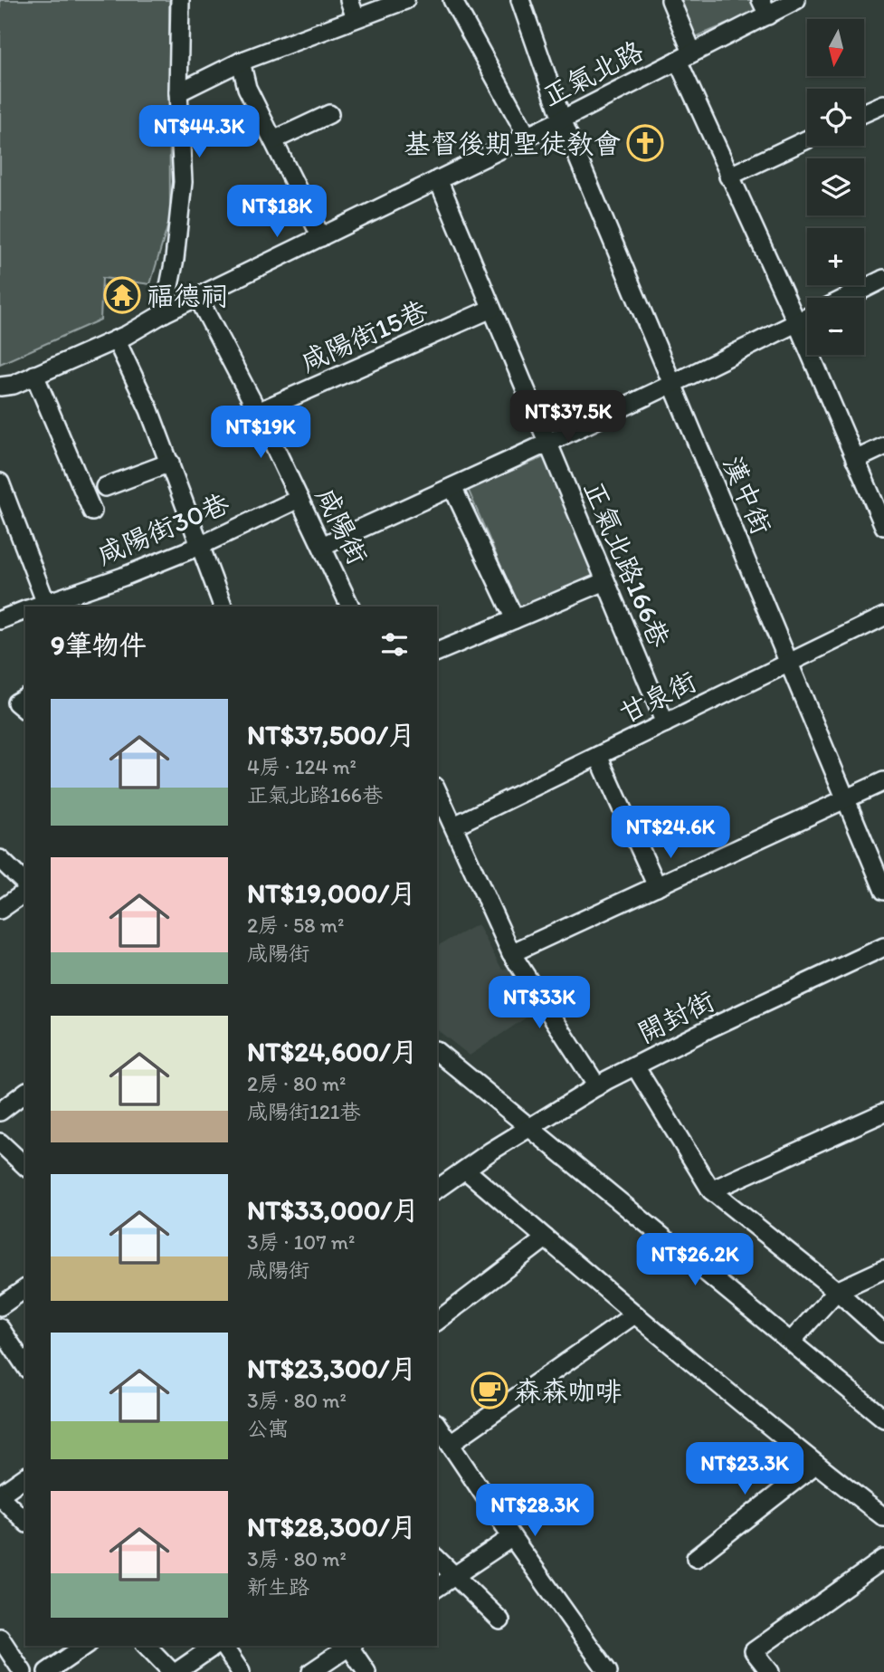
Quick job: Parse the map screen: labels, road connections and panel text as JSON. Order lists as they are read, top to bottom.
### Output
{
  "streets": {
    "street": [
      "正氣北路",
      "咸陽街15巷",
      "漢中街",
      "咸陽街",
      "咸陽街30巷",
      "正氣北路166巷",
      "甘泉街",
      "開封街"
    ]
  },
  "crossings": [
    ["正氣北路", "漢中街"],
    ["正氣北路", "咸陽街"],
    ["正氣北路", "正氣北路166巷"],
    ["咸陽街15巷", "咸陽街"],
    ["咸陽街15巷", "正氣北路166巷"],
    ["漢中街", "甘泉街"],
    ["咸陽街", "咸陽街30巷"],
    ["正氣北路166巷", "甘泉街"]
  ],
  "places": {
    "church": ["基督後期聖徒教會"],
    "temple": ["福德祠"],
    "cafe": ["森森咖啡"]
  },
  "north": "bottom",
  "page": {
    "map_buttons": ["+", "−"],
    "price": [
      "NT$44.3K",
      "NT$18K",
      "NT$37.5K",
      "NT$19K",
      "NT$24.6K",
      "NT$33K",
      "NT$26.2K",
      "NT$23.3K",
      "NT$28.3K"
    ],
    "heading": "9筆物件",
    "list": [
      {
        "name": "NT$37,500/月",
        "note": "4房 · 124 m² · 正氣北路166巷"
      },
      {
        "name": "NT$19,000/月",
        "note": "2房 · 58 m² · 咸陽街"
      },
      {
        "name": "NT$24,600/月",
        "note": "2房 · 80 m² · 咸陽街121巷"
      },
      {
        "name": "NT$33,000/月",
        "note": "3房 · 107 m² · 咸陽街"
      },
      {
        "name": "NT$23,300/月",
        "note": "3房 · 80 m² · 公寓"
      },
      {
        "name": "NT$28,300/月",
        "note": "3房 · 80 m² · 新生路"
      }
    ]
  }
}
